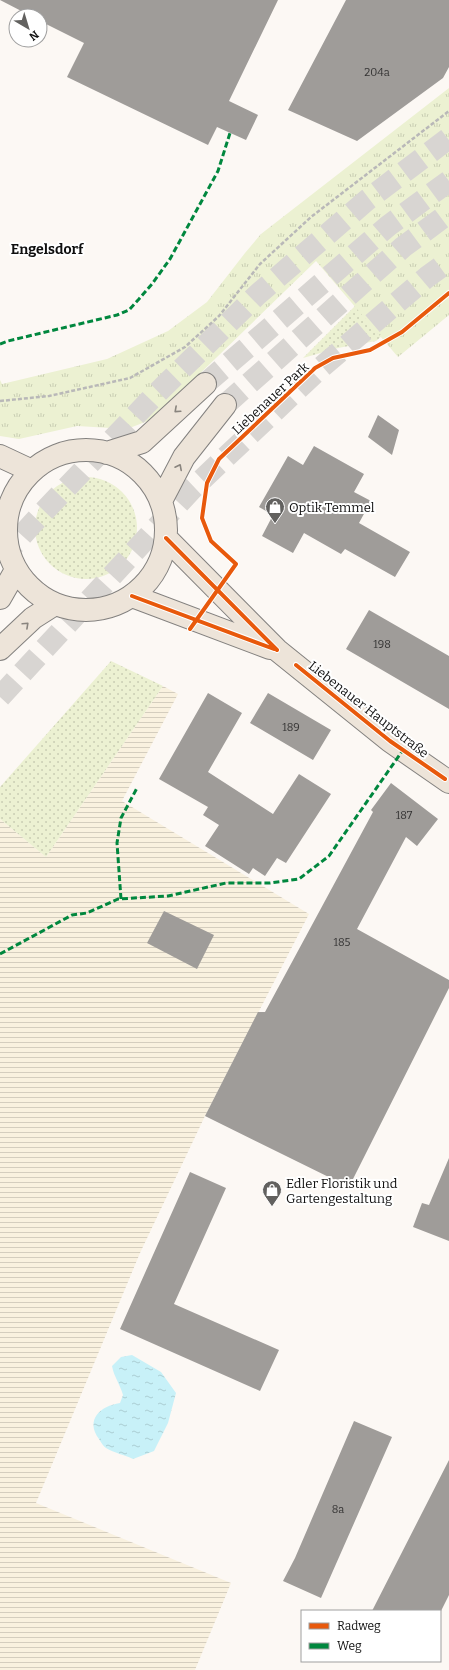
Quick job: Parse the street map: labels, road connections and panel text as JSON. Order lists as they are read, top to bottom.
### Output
{
  "streets": {
    "main road": ["Liebenauer Hauptstraße"],
    "cycle path": ["Liebenauer Park"]
  },
  "districts": ["Engelsdorf"],
  "places": {
    "shop": ["Optik Temmel", "Edler Floristik und Gartengestaltung"]
  },
  "house_numbers": [
    "204a",
    "198",
    "189",
    "187",
    "185",
    "8a"
  ],
  "legend": ["Radweg", "Weg"],
  "north": "bottom right"
}
